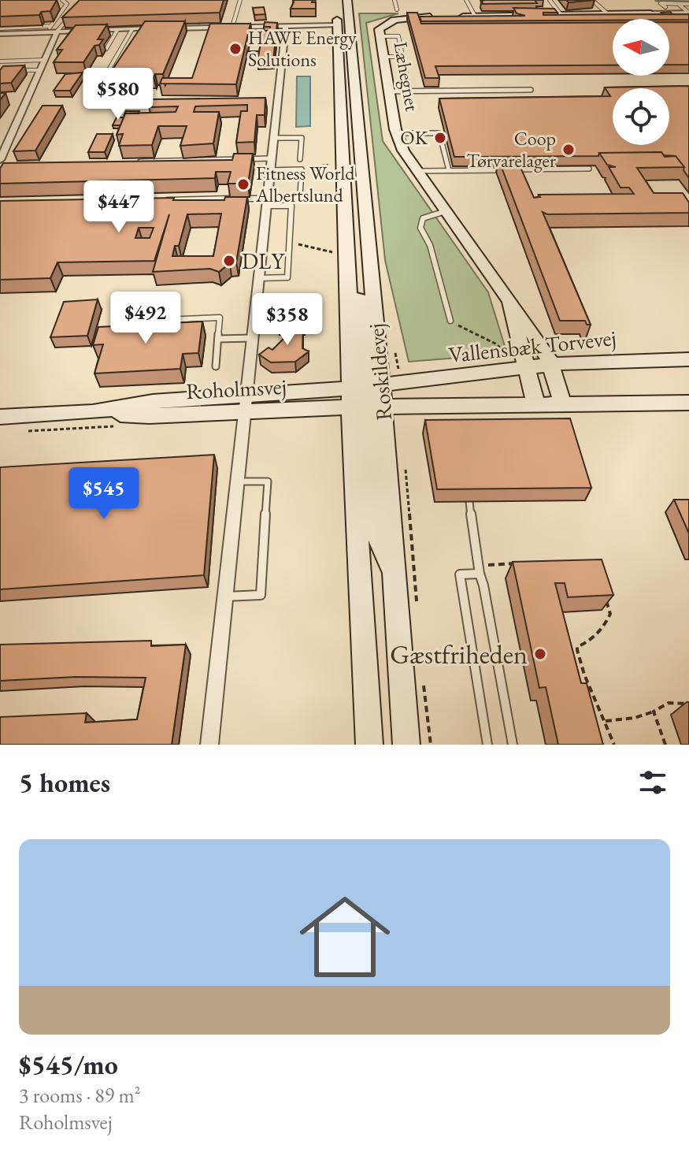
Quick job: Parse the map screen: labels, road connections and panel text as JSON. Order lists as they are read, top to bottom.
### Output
{
  "streets": {
    "main road": [
      "Læhegnet",
      "Vallensbæk Torvevej",
      "Roskildevej",
      "Roholmsvej"
    ]
  },
  "crossings": [
    ["Læhegnet", "Vallensbæk Torvevej"],
    ["Vallensbæk Torvevej", "Roskildevej"],
    ["Vallensbæk Torvevej", "Roholmsvej"],
    ["Roskildevej", "Roholmsvej"]
  ],
  "places": [
    "HAWE Energy Solutions",
    "OK",
    "Coop Tørvarelager",
    "Fitness World Albertslund",
    "DLY",
    "Gæstfriheden"
  ],
  "north": "left",
  "page": {
    "price": [
      "$580",
      "$447",
      "$492",
      "$358",
      "$545"
    ],
    "heading": "5 homes",
    "list": [
      {
        "name": "$545/mo",
        "note": "3 rooms · 89 m² · Roholmsvej"
      }
    ]
  }
}
